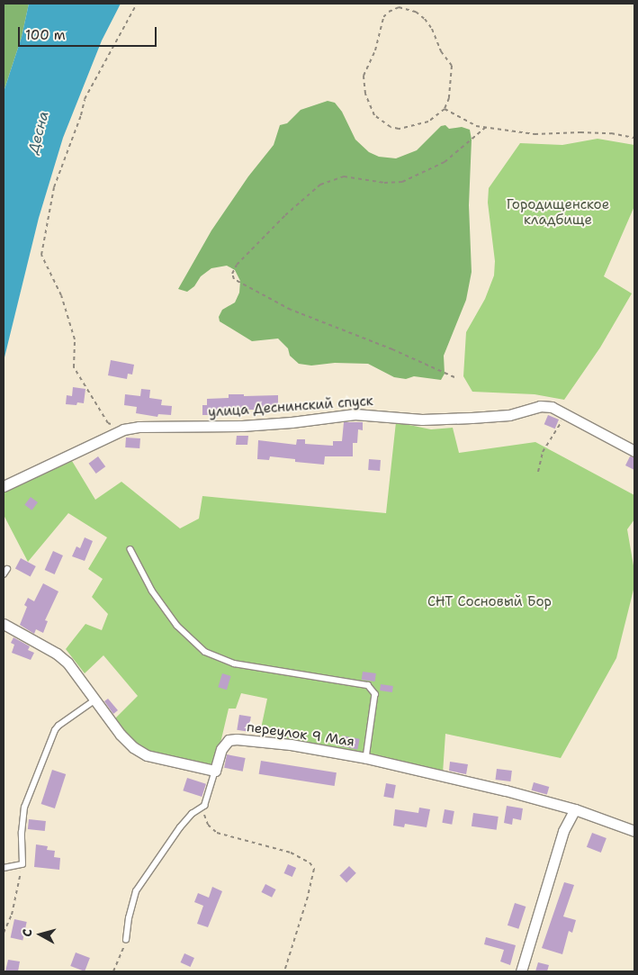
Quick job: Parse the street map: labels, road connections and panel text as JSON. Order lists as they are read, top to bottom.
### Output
{
  "streets": {
    "street": ["улица Деснинский спуск", "переулок 9 Мая"]
  },
  "water": ["Десна"],
  "parks": ["Городищенское кладбище", "СНТ Сосновый Бор"],
  "scale_bar": "100 m",
  "north": "left"
}
